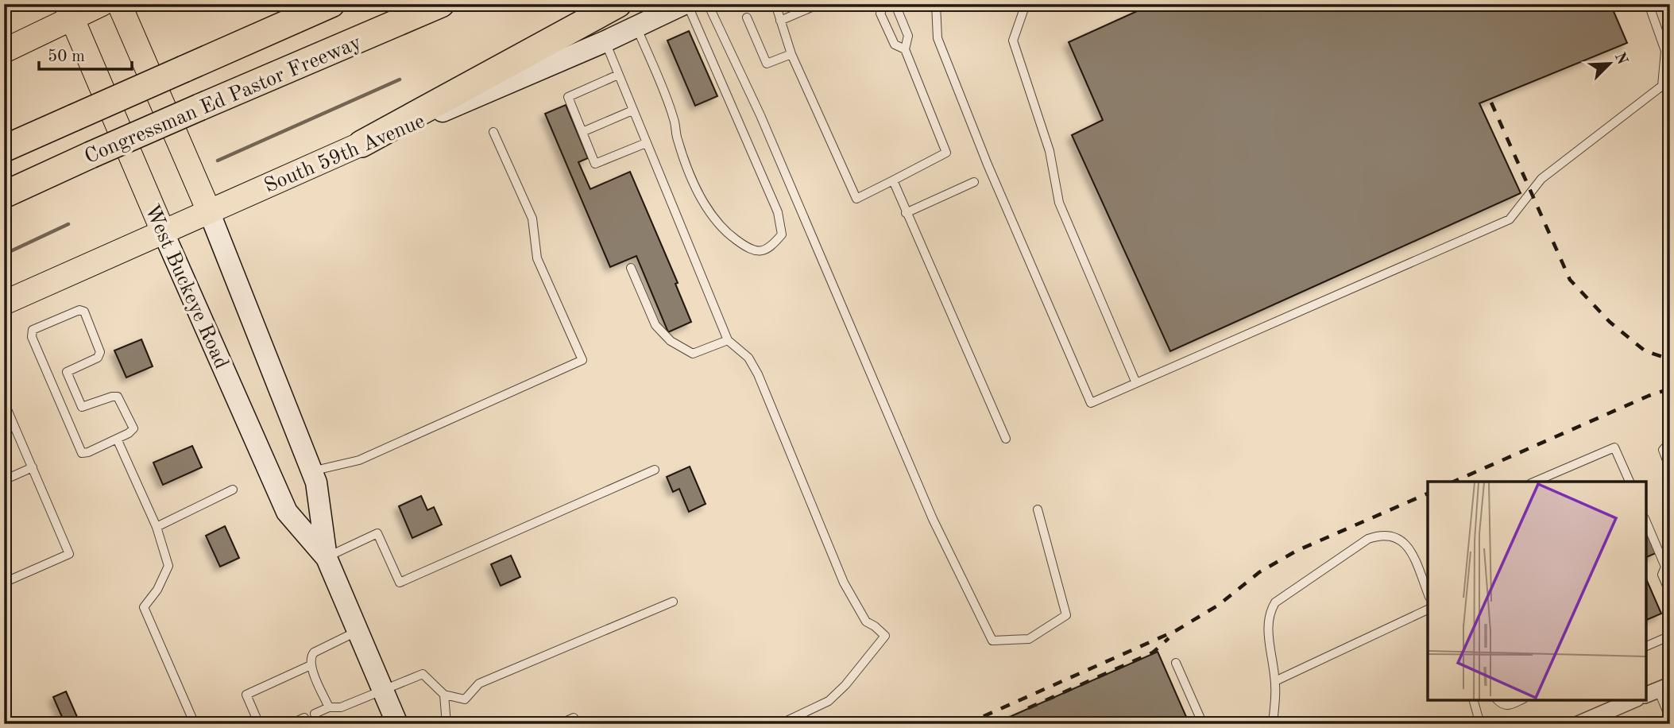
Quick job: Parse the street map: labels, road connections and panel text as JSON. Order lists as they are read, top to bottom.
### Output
{
  "streets": {
    "highway": ["Congressman Ed Pastor Freeway"],
    "main road": ["South 59th Avenue", "West Buckeye Road"]
  },
  "crossings": [
    ["South 59th Avenue", "West Buckeye Road"]
  ],
  "scale_bar": "50 m",
  "north": "top right"
}
